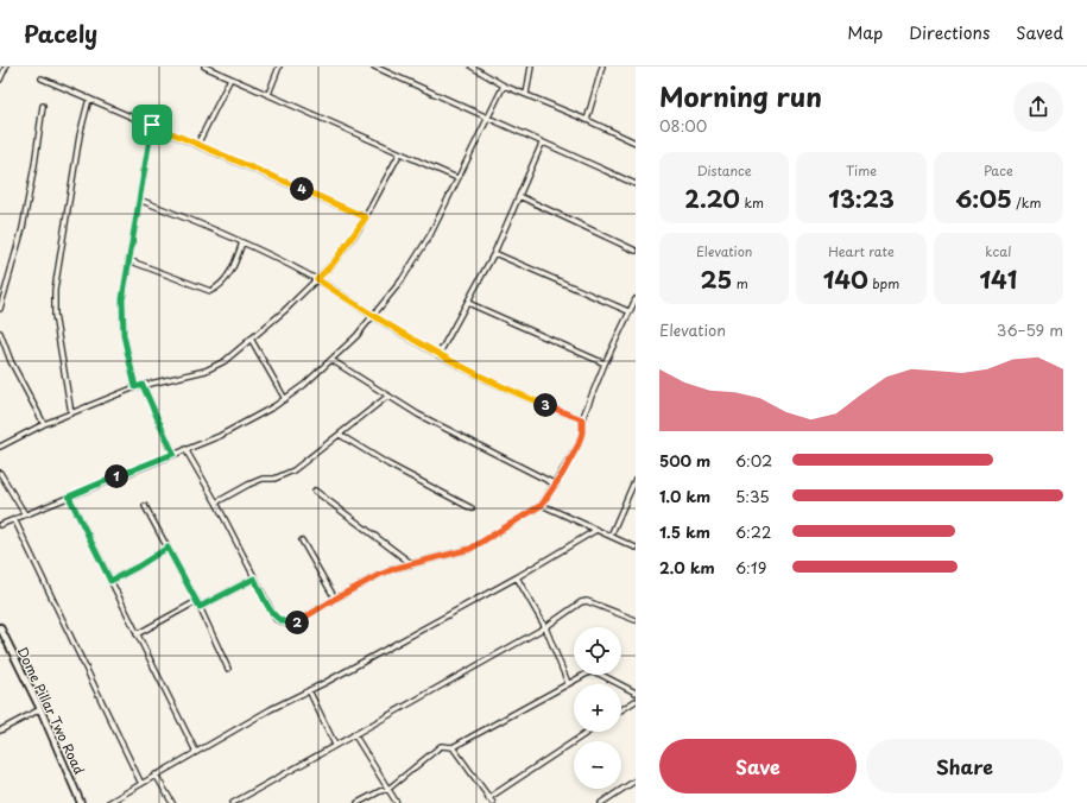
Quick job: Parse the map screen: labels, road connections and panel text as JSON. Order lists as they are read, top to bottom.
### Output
{
  "streets": {
    "street": ["Dome Pillar Two Road"]
  },
  "page": {
    "header": "Pacely",
    "nav": ["Map", "Directions", "Saved"],
    "heading": ["Morning run", "08:00"],
    "stats": [
      ["Distance", "2.20 km"],
      ["Time", "13:23"],
      ["Pace", "6:05 /km"],
      ["Elevation", "25 m"],
      ["Heart rate", "140 bpm"],
      ["kcal", "141"]
    ],
    "pins": [
      "4",
      "3",
      "1",
      "2"
    ],
    "chart": ["Elevation", "36–59 m"],
    "list": [
      {
        "name": "500 m",
        "note": "6:02"
      },
      {
        "name": "1.0 km",
        "note": "5:35"
      },
      {
        "name": "1.5 km",
        "note": "6:22"
      },
      {
        "name": "2.0 km",
        "note": "6:19"
      }
    ],
    "map_buttons": ["+", "−"],
    "buttons": ["Save", "Share"]
  }
}
